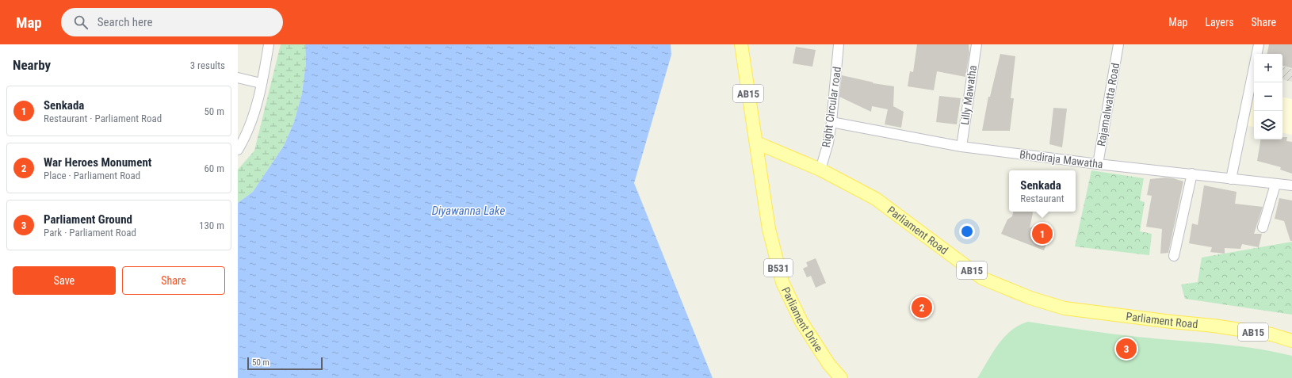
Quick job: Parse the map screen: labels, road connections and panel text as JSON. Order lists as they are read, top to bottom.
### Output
{
  "streets": {
    "main road": [
      "AB15",
      "Parliament Road",
      "B531",
      "Parliament Drive"
    ],
    "street": [
      "Lilly Mawatha",
      "Rajamalwatta Road",
      "Right Circular road",
      "Bhodiraja Mawatha"
    ]
  },
  "crossings": [
    ["AB15", "Parliament Road"],
    ["AB15", "Parliament Drive"],
    ["Lilly Mawatha", "Bhodiraja Mawatha"],
    ["Rajamalwatta Road", "Bhodiraja Mawatha"],
    ["Right Circular road", "Bhodiraja Mawatha"],
    ["Right Circular road", "Parliament Road"],
    ["Parliament Road", "Parliament Drive"]
  ],
  "water": ["Diyawanna Lake"],
  "scale_bar": "50 m",
  "page": {
    "header": "Map",
    "search": "Search here",
    "nav": ["Map", "Layers", "Share"],
    "heading": ["Nearby", "3 results"],
    "map_buttons": ["+", "−"],
    "list": [
      {
        "mark": "1",
        "name": "Senkada",
        "note": "Restaurant · Parliament Road",
        "value": "50 m"
      },
      {
        "mark": "2",
        "name": "War Heroes Monument",
        "note": "Place · Parliament Road",
        "value": "60 m"
      },
      {
        "mark": "3",
        "name": "Parliament Ground",
        "note": "Park · Parliament Road",
        "value": "130 m"
      }
    ],
    "popup": ["Senkada", "Restaurant"],
    "pins": ["1", "2", "3"],
    "buttons": ["Save", "Share"],
    "scale": "50 m"
  }
}
